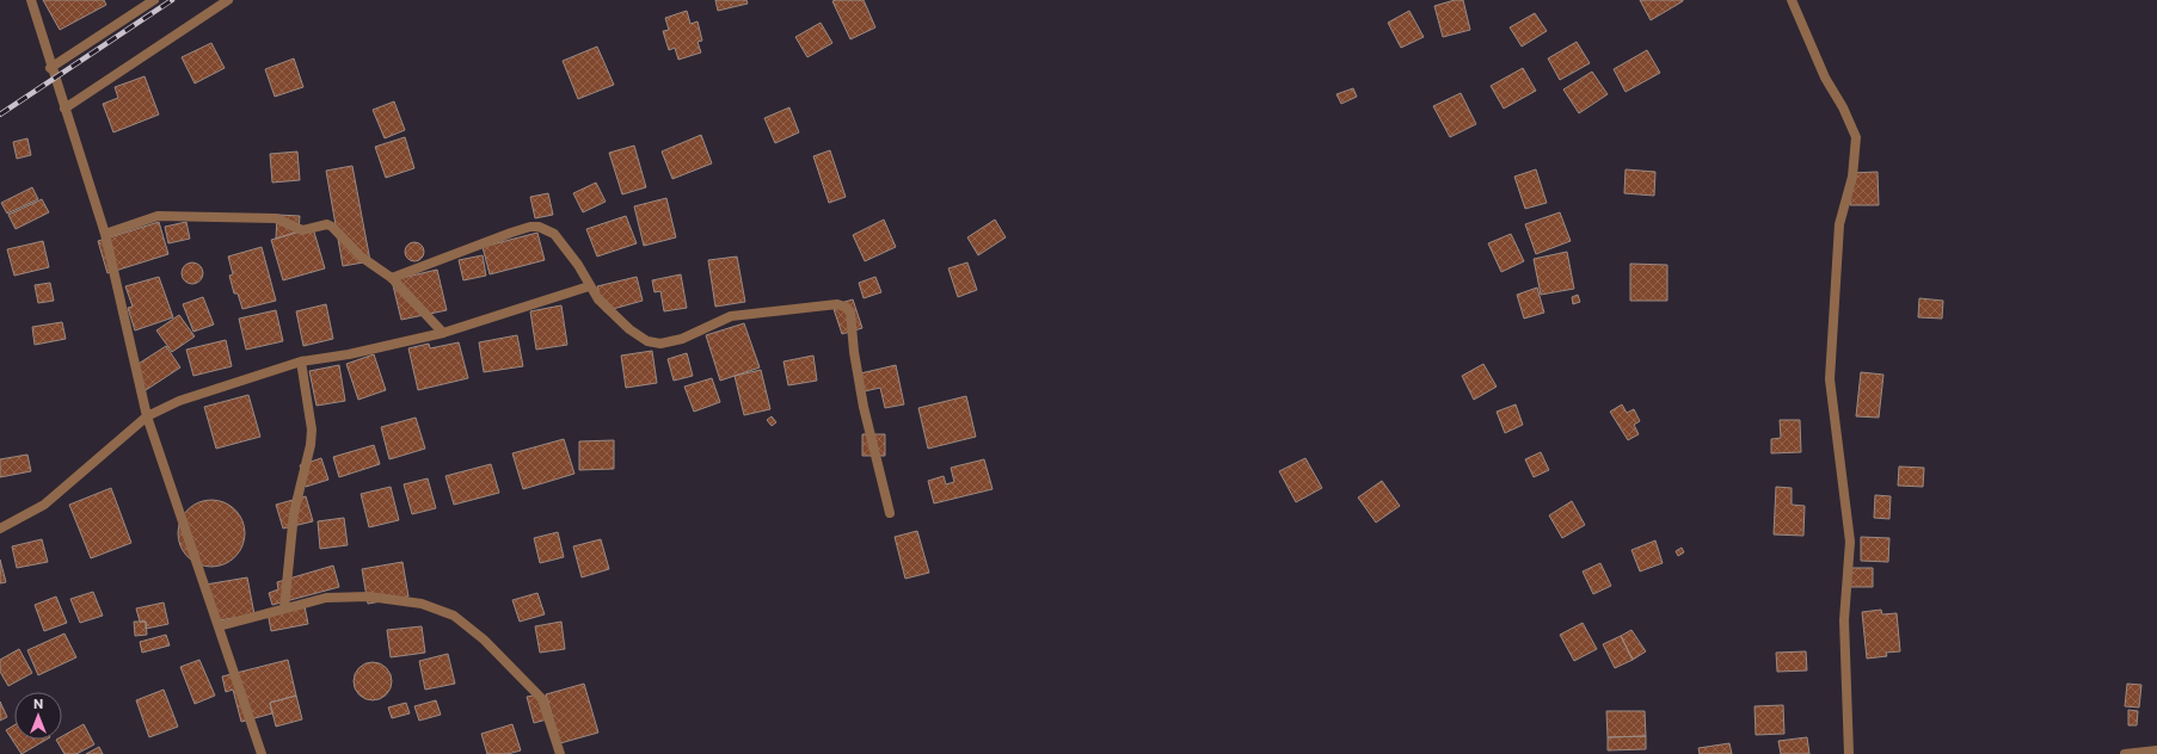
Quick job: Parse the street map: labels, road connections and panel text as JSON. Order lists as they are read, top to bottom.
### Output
{
  "north": "top"
}
